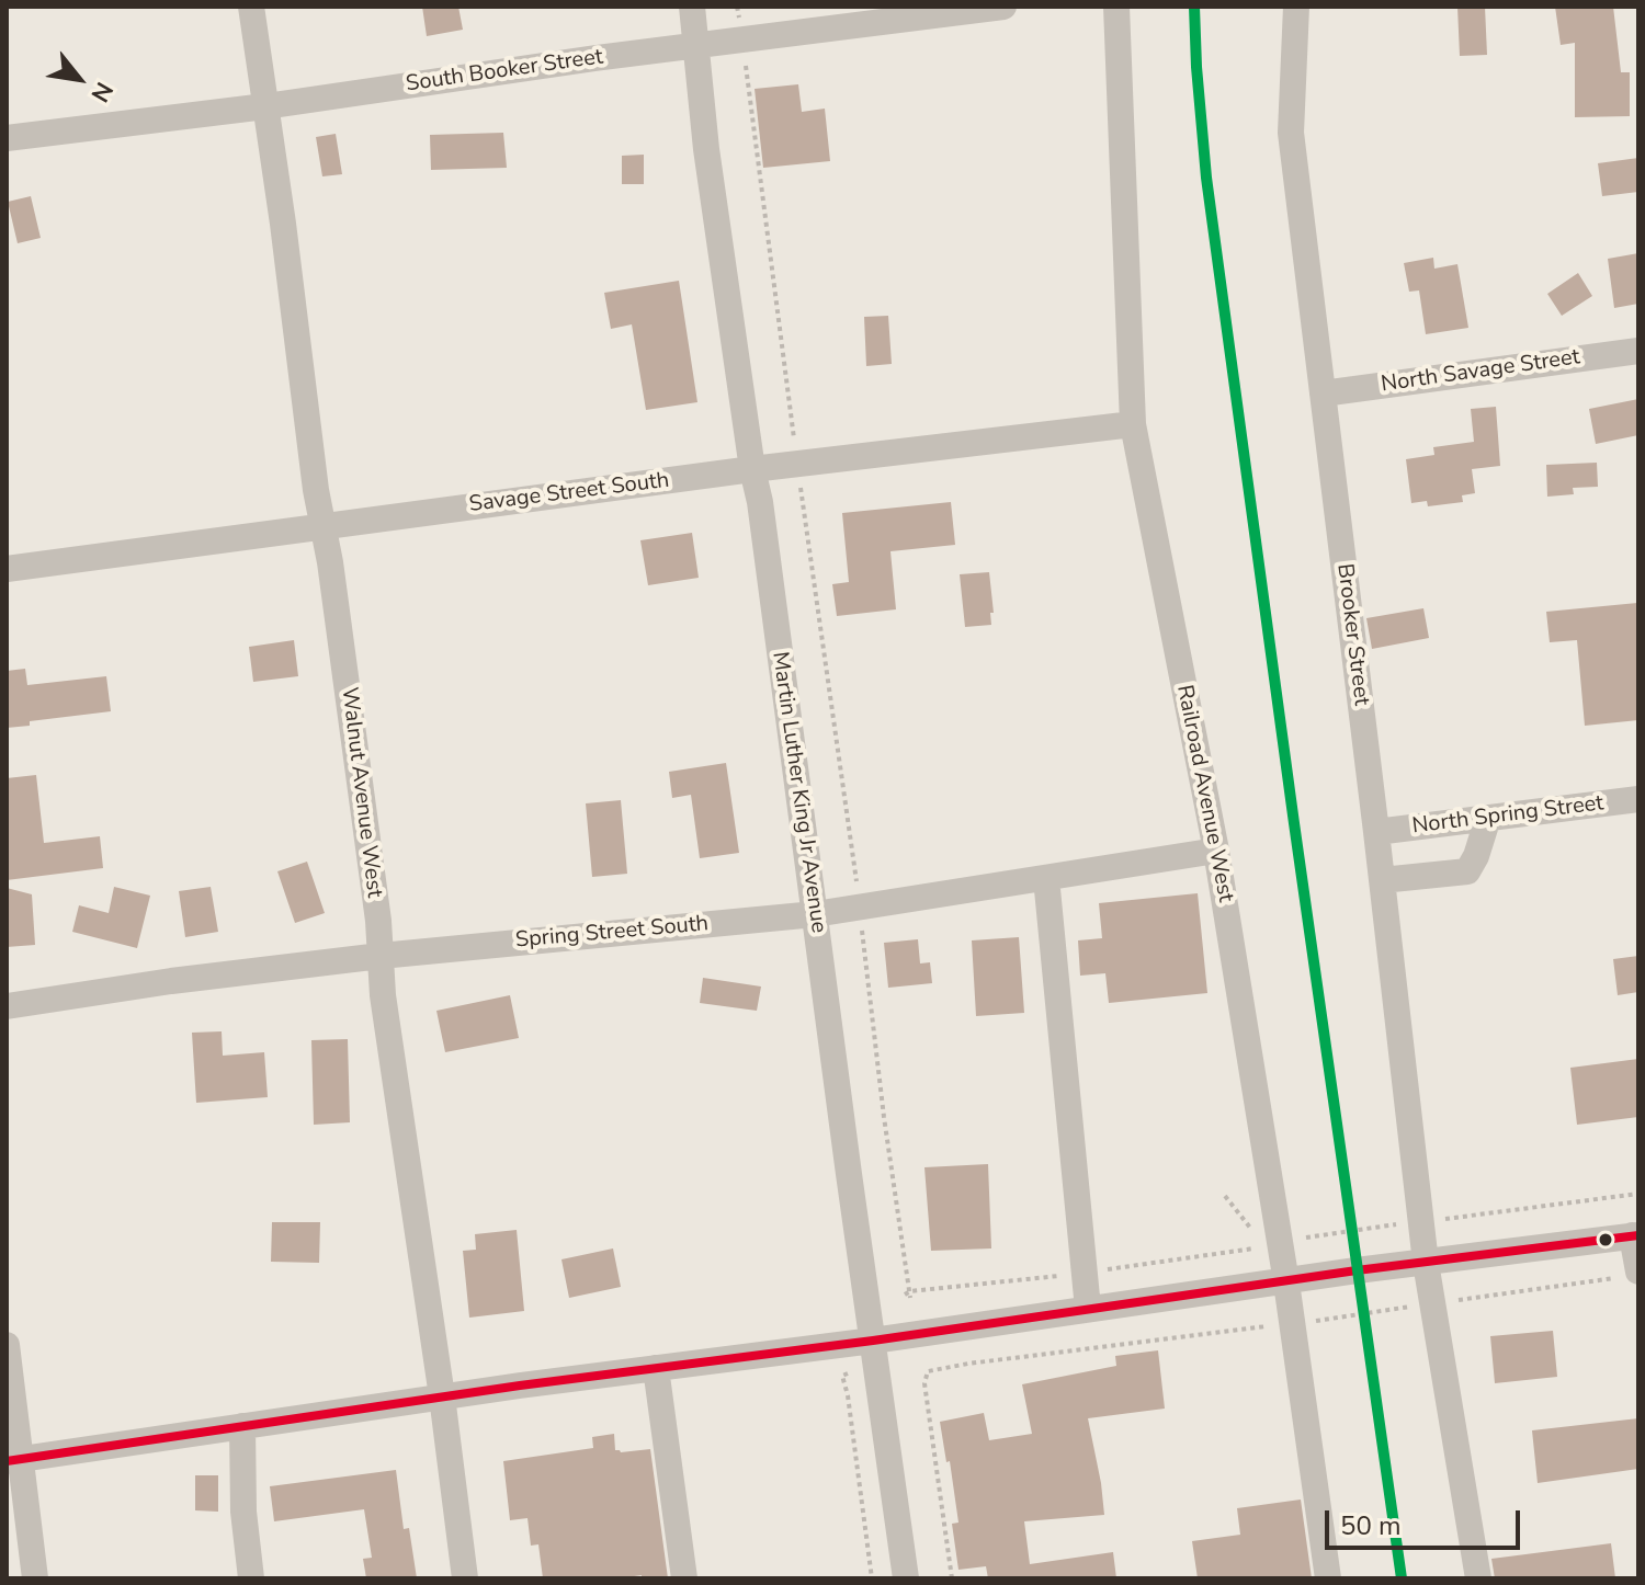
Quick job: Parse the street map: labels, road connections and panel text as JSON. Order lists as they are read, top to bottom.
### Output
{
  "streets": {
    "street": [
      "South Booker Street",
      "North Savage Street",
      "Savage Street South",
      "Brooker Street",
      "Walnut Avenue West",
      "Martin Luther King Jr Avenue",
      "Railroad Avenue West",
      "North Spring Street",
      "Spring Street South"
    ]
  },
  "crossings": [
    ["South Booker Street", "Walnut Avenue West"],
    ["South Booker Street", "Martin Luther King Jr Avenue"],
    ["North Savage Street", "Brooker Street"],
    ["Savage Street South", "Walnut Avenue West"],
    ["Savage Street South", "Martin Luther King Jr Avenue"],
    ["Savage Street South", "Railroad Avenue West"],
    ["Brooker Street", "North Spring Street"],
    ["Walnut Avenue West", "Spring Street South"],
    ["Martin Luther King Jr Avenue", "Spring Street South"],
    ["Railroad Avenue West", "Spring Street South"]
  ],
  "scale_bar": "50 m",
  "north": "bottom right"
}
